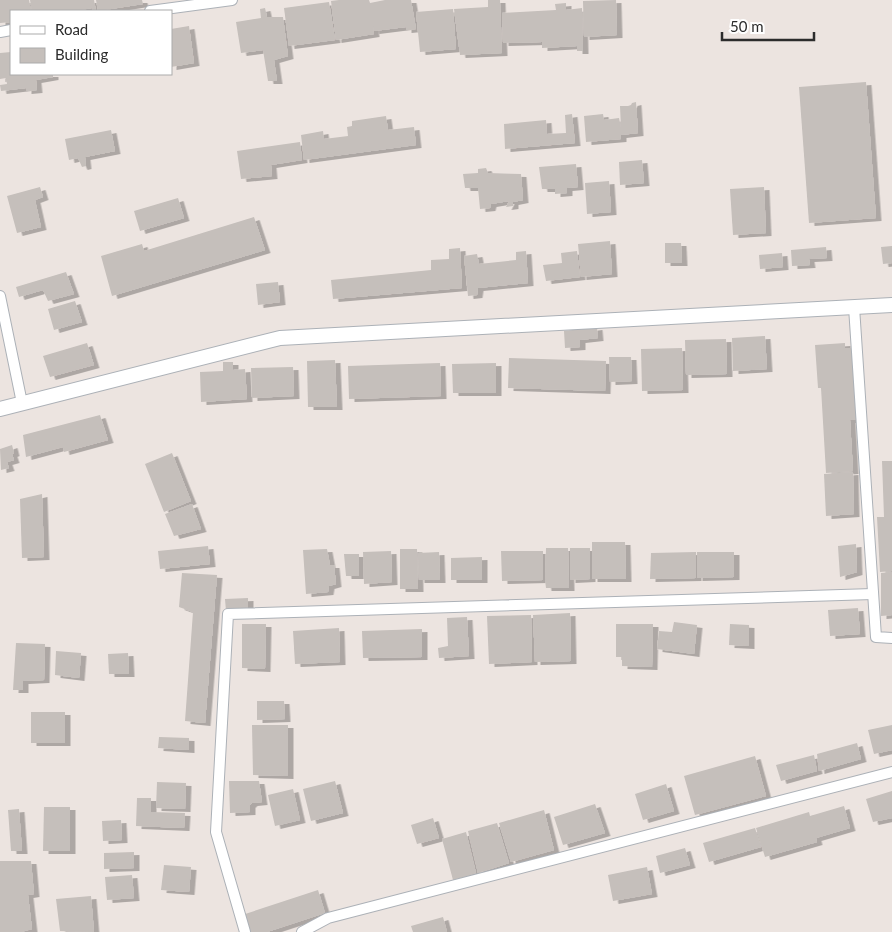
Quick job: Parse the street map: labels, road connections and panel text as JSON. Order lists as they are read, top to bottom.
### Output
{
  "legend": ["Road", "Building"],
  "scale_bar": "50 m"
}
